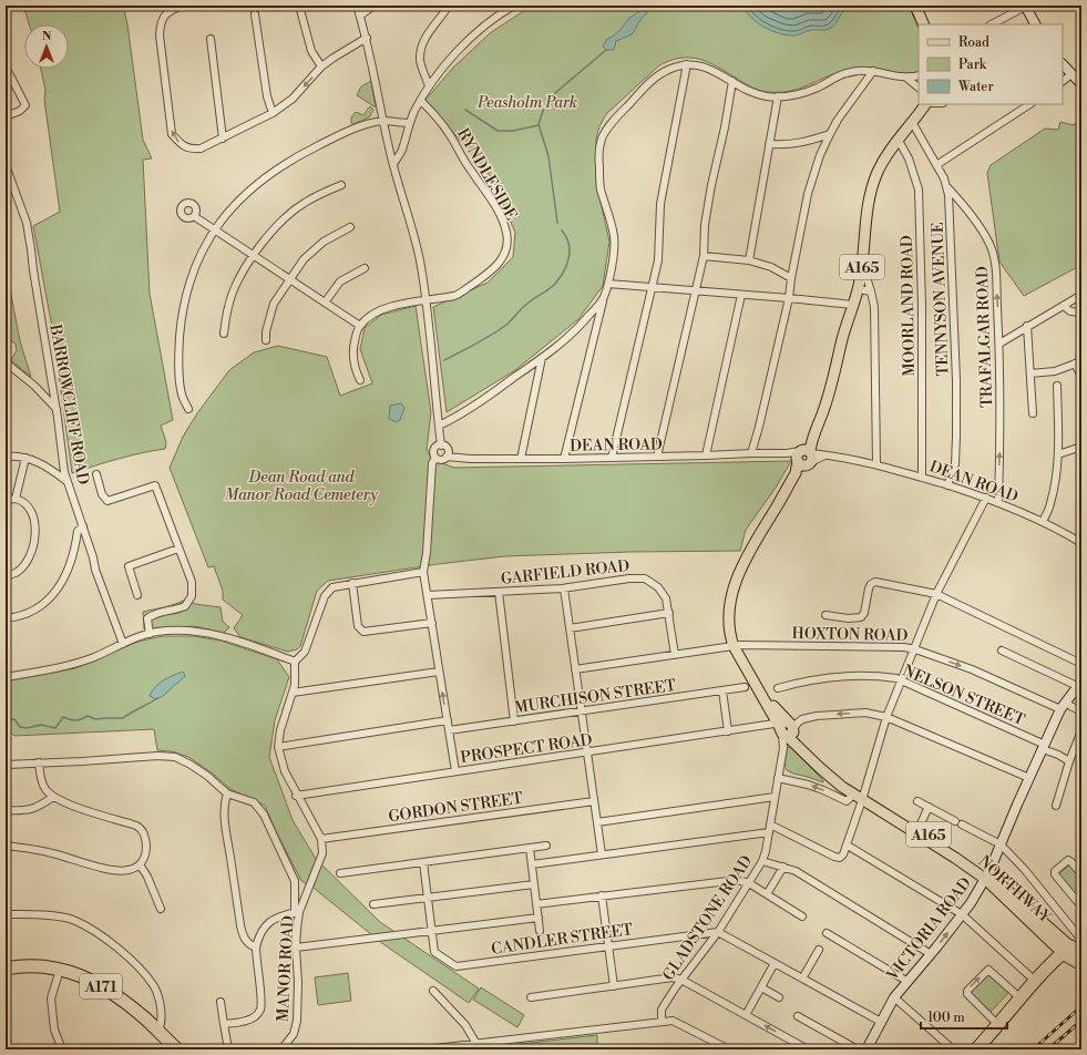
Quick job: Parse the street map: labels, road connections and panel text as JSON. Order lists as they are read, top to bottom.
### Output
{
  "streets": {
    "highway": ["A165", "A171"],
    "main road": ["NORTHWAY", "VICTORIA ROAD"],
    "street": [
      "RYNDLESIDE",
      "TENNYSON AVENUE",
      "MOORLAND ROAD",
      "TRAFALGAR ROAD",
      "BARROWCLIFF ROAD",
      "DEAN ROAD",
      "GARFIELD ROAD",
      "HOXTON ROAD",
      "NELSON STREET",
      "MURCHISON STREET",
      "PROSPECT ROAD",
      "GORDON STREET",
      "GLADSTONE ROAD",
      "CANDLER STREET",
      "MANOR ROAD"
    ]
  },
  "crossings": [
    ["A165", "TENNYSON AVENUE"],
    ["A165", "MOORLAND ROAD"],
    ["A165", "DEAN ROAD"],
    ["A165", "HOXTON ROAD"],
    ["A165", "PROSPECT ROAD"],
    ["A165", "NORTHWAY"],
    ["A165", "GLADSTONE ROAD"],
    ["TENNYSON AVENUE", "TRAFALGAR ROAD"],
    ["TENNYSON AVENUE", "DEAN ROAD"],
    ["MOORLAND ROAD", "DEAN ROAD"],
    ["TRAFALGAR ROAD", "DEAN ROAD"],
    ["GARFIELD ROAD", "HOXTON ROAD"],
    ["HOXTON ROAD", "VICTORIA ROAD"],
    ["NELSON STREET", "VICTORIA ROAD"],
    ["PROSPECT ROAD", "NORTHWAY"],
    ["PROSPECT ROAD", "GLADSTONE ROAD"],
    ["GORDON STREET", "MANOR ROAD"],
    ["NORTHWAY", "GLADSTONE ROAD"],
    ["NORTHWAY", "VICTORIA ROAD"],
    ["GLADSTONE ROAD", "CANDLER STREET"]
  ],
  "parks": ["Peasholm Park", "Dean Road and Manor Road Cemetery"],
  "legend": ["Road", "Park", "Water"],
  "scale_bar": "100 m",
  "north": "top"
}
